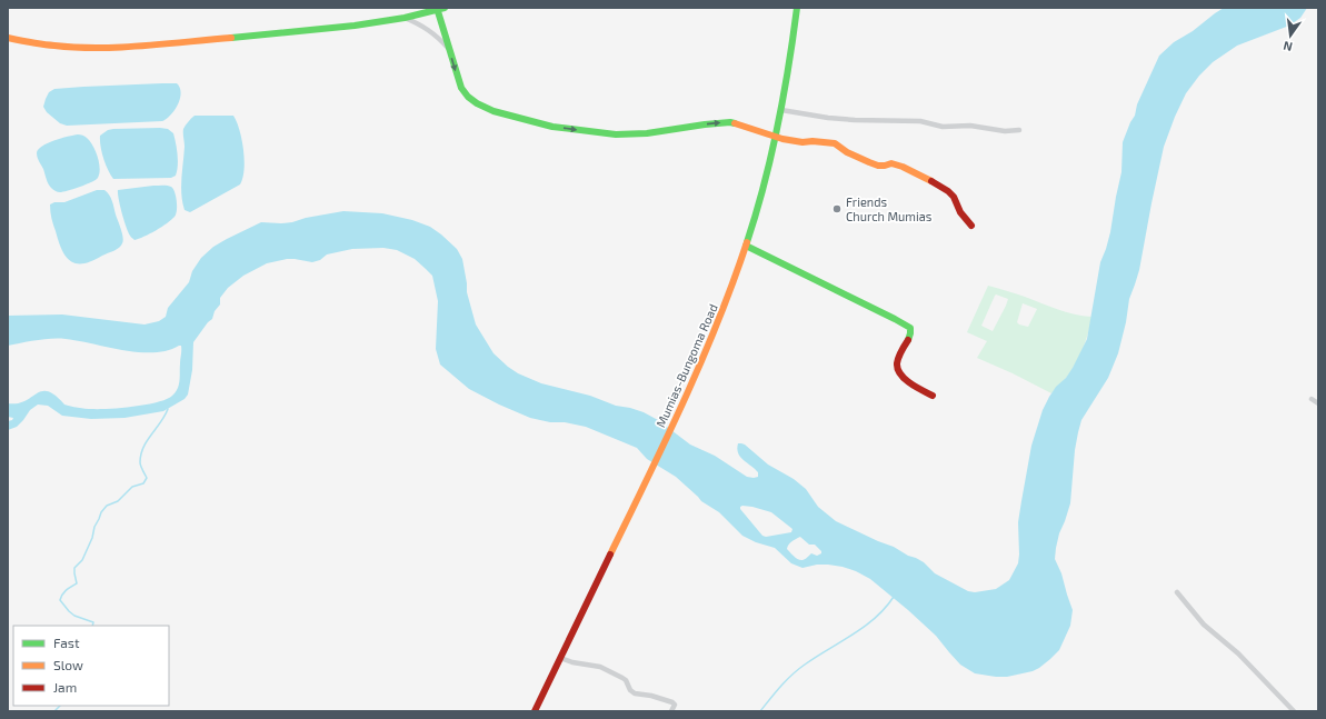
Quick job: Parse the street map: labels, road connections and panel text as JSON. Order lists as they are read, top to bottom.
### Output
{
  "streets": {
    "main road": ["Mumias-Bungoma Road"]
  },
  "places": ["Friends Church Mumias"],
  "legend": ["Fast", "Slow", "Jam"],
  "north": "bottom"
}
